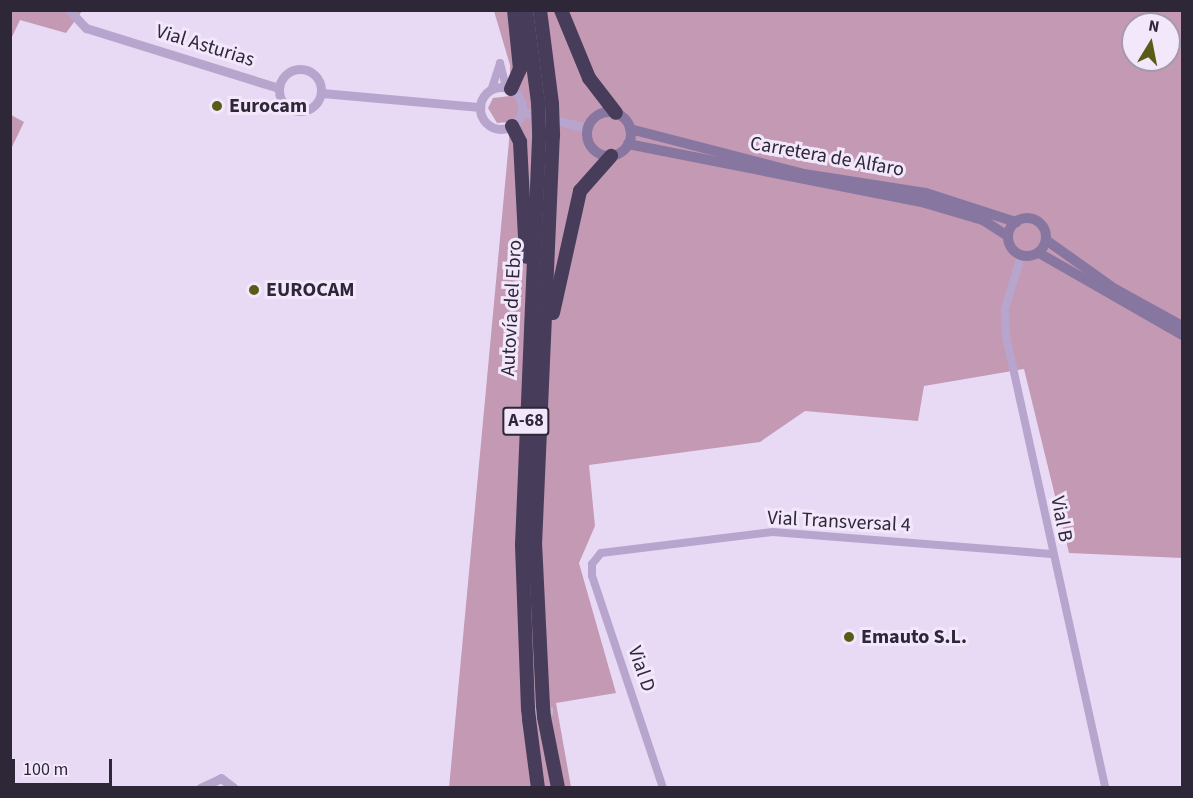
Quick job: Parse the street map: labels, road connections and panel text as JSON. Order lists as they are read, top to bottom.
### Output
{
  "streets": {
    "highway": ["Autovía del Ebro", "A-68"],
    "main road": ["Carretera de Alfaro"],
    "street": [
      "Vial Asturias",
      "Vial B",
      "Vial Transversal 4",
      "Vial D"
    ]
  },
  "crossings": [
    ["Carretera de Alfaro", "Vial B"],
    ["Vial B", "Vial Transversal 4"],
    ["Vial Transversal 4", "Vial D"]
  ],
  "places": ["Eurocam", "EUROCAM", "Emauto S.L."],
  "scale_bar": "100 m",
  "north": "top"
}
